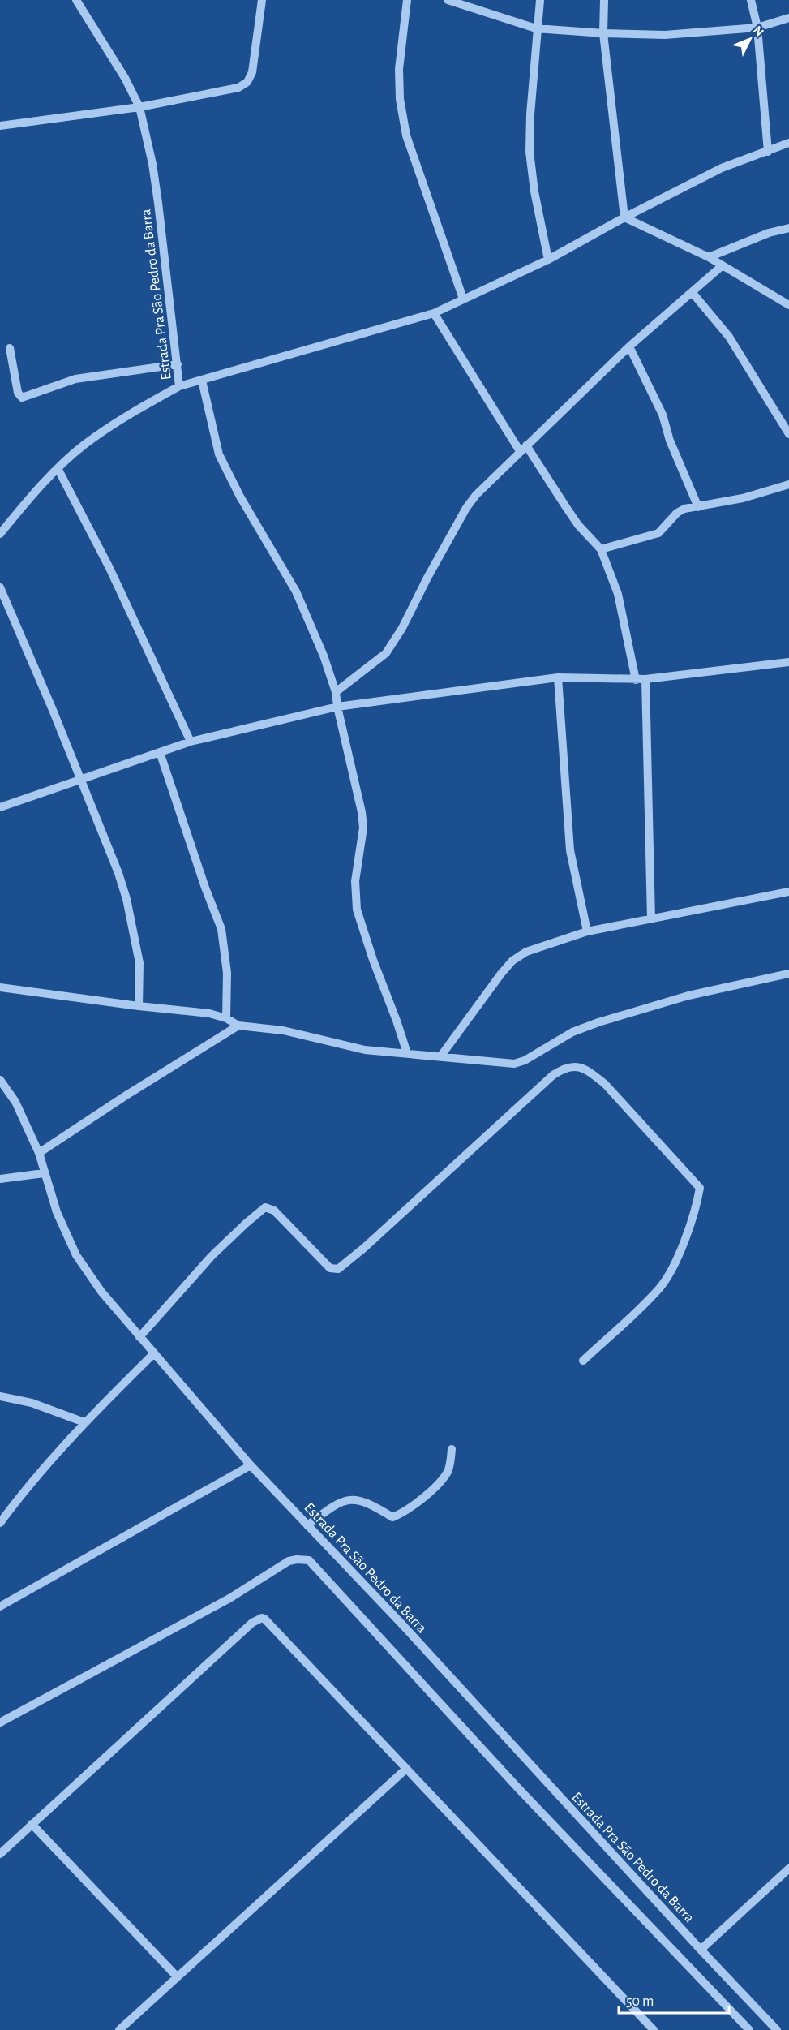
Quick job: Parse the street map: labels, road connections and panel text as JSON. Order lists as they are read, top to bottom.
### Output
{
  "streets": {
    "street": ["Estrada Pra São Pedro da Barra"]
  },
  "scale_bar": "50 m",
  "north": "top right"
}
